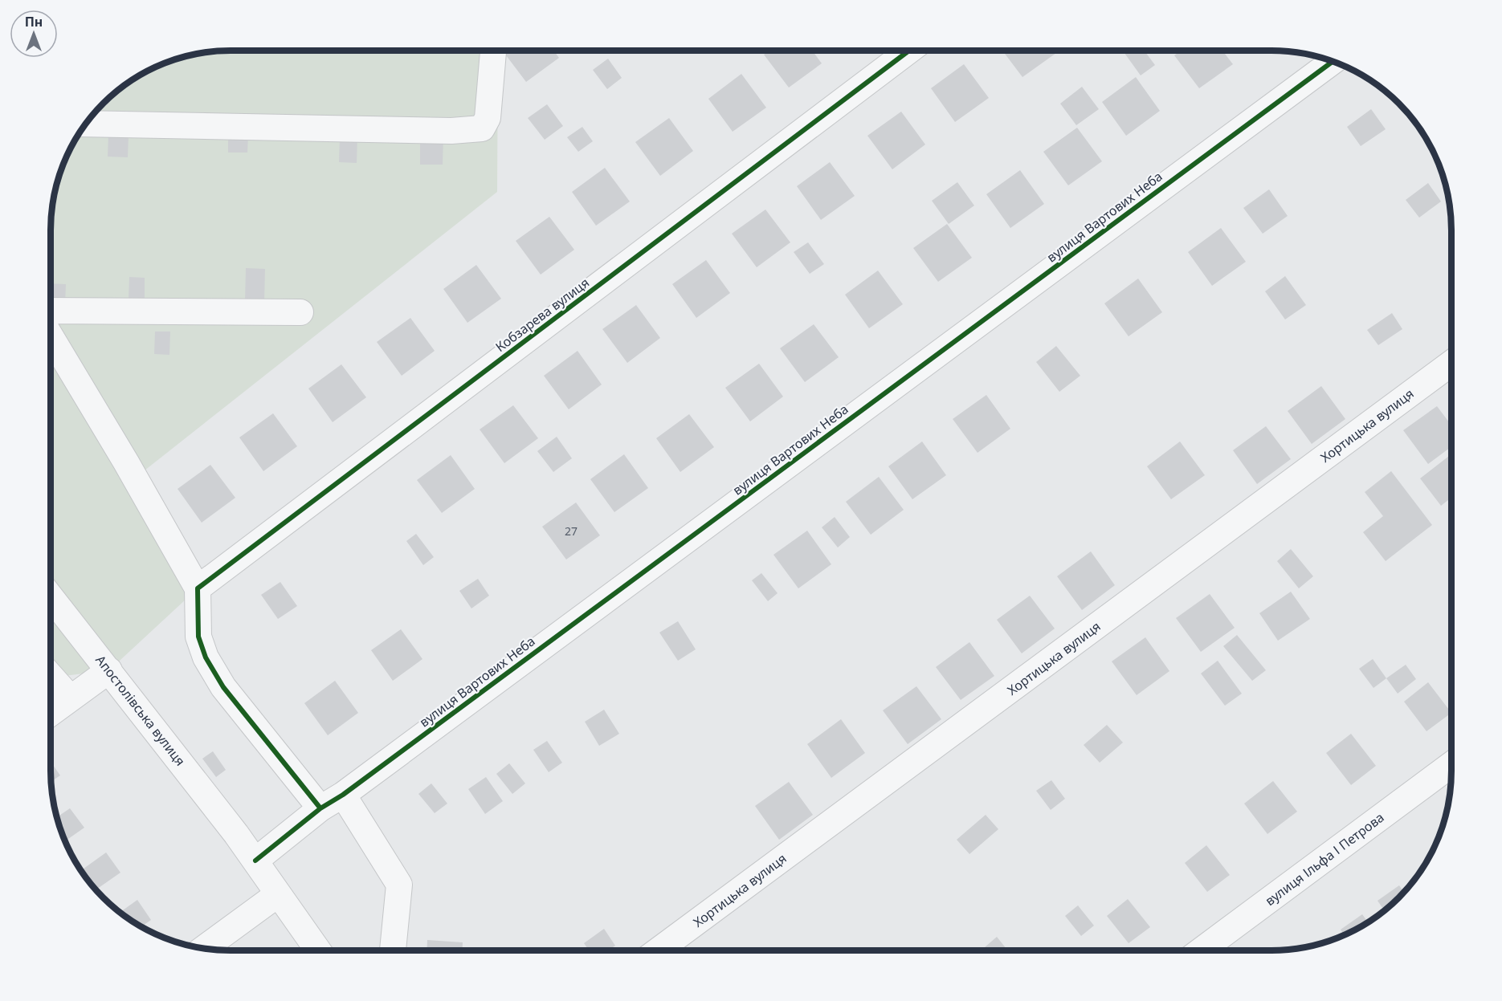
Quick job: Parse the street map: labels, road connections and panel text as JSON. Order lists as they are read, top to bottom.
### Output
{
  "streets": {
    "street": [
      "вулиця Вартових Неба",
      "Кобзарева вулиця",
      "Хортицька вулиця",
      "Апостолівська вулиця",
      "вулиця Ільфа І Петрова"
    ]
  },
  "crossings": [
    ["вулиця Вартових Неба", "Апостолівська вулиця"]
  ],
  "house_numbers": ["27"],
  "north": "top"
}
